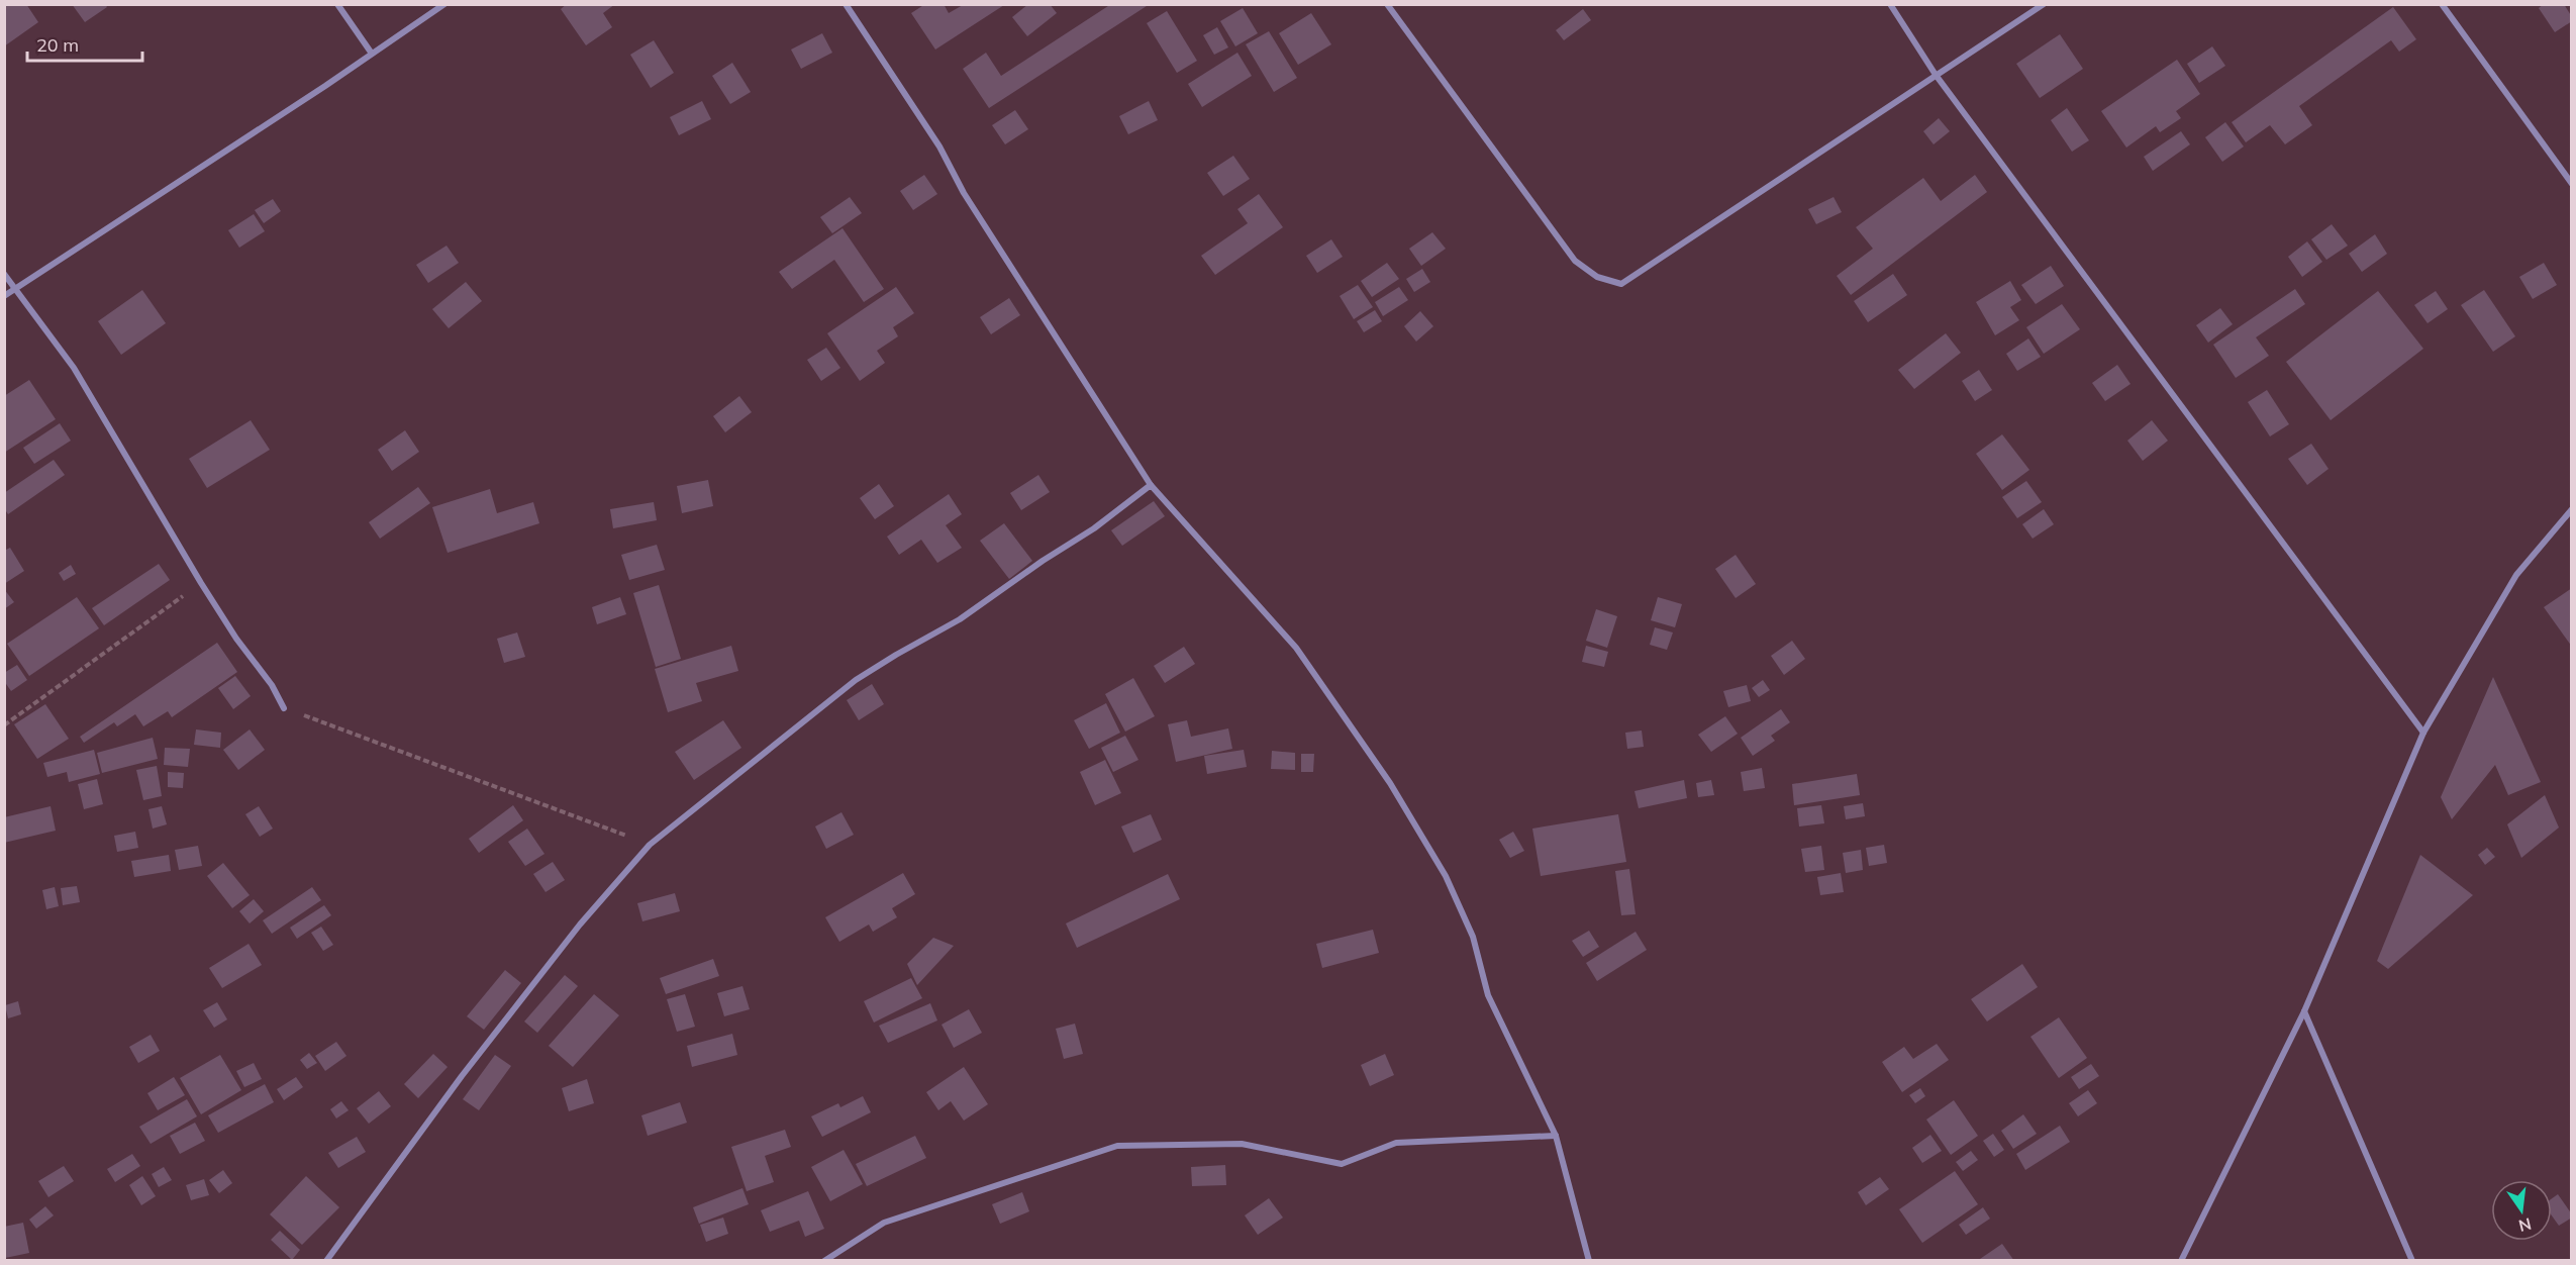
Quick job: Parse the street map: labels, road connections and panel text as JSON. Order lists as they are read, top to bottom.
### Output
{
  "scale_bar": "20 m",
  "north": "bottom"
}
